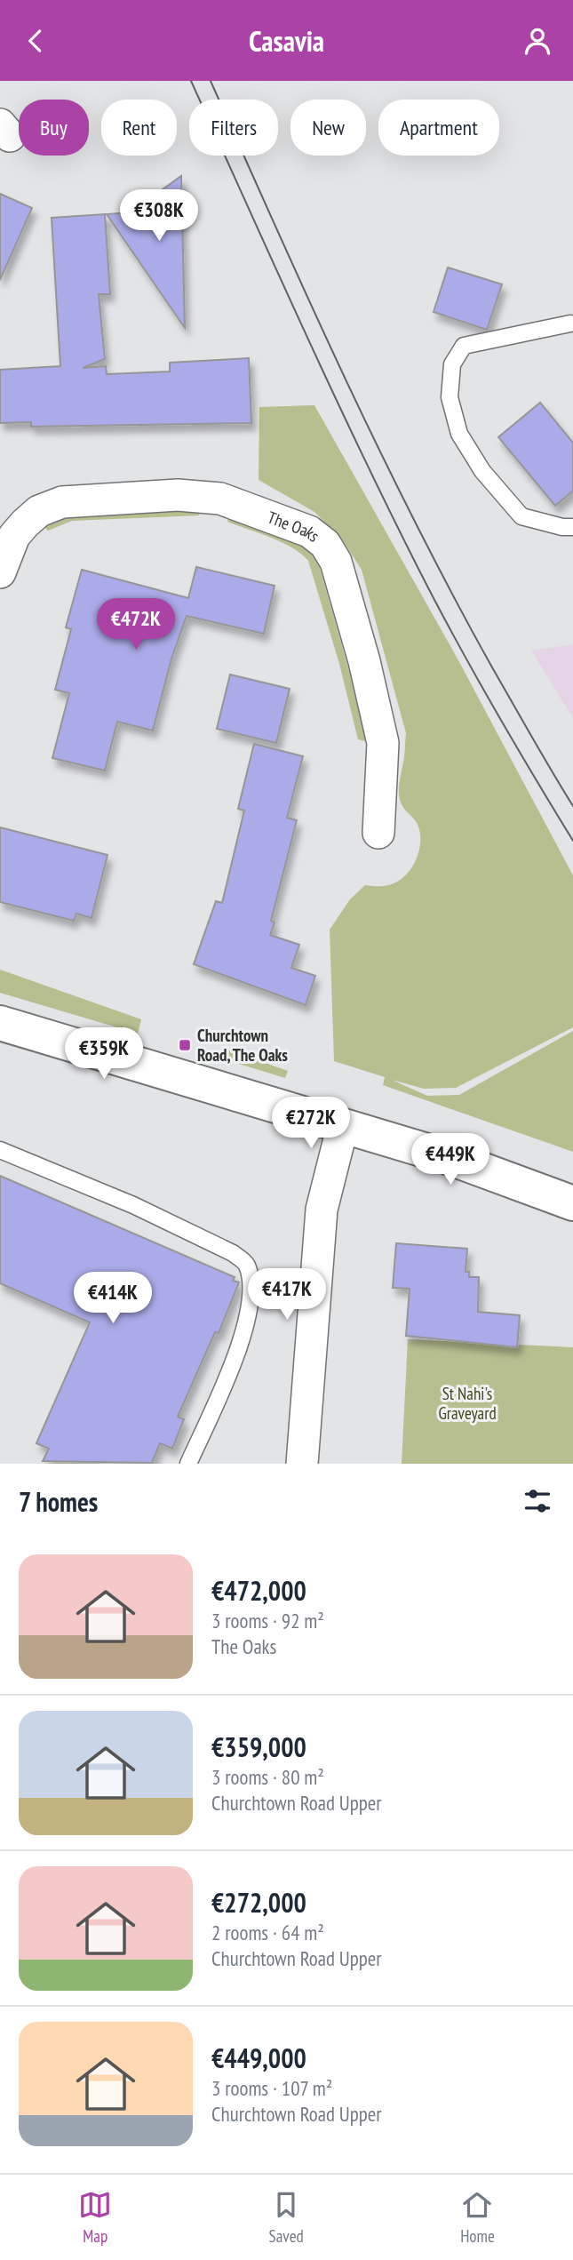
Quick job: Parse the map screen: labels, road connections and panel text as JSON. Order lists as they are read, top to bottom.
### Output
{
  "streets": {
    "street": ["The Oaks"]
  },
  "parks": ["St Nahi's Graveyard"],
  "places": {
    "transit": ["Churchtown Road, The Oaks"]
  },
  "page": {
    "header": "Casavia",
    "chip": [
      "Buy",
      "Rent",
      "Filters",
      "New",
      "Apartment"
    ],
    "price": [
      "€308K",
      "€472K",
      "€359K",
      "€272K",
      "€449K",
      "€417K",
      "€414K"
    ],
    "heading": "7 homes",
    "list": [
      {
        "name": "€472,000",
        "note": "3 rooms · 92 m² · The Oaks"
      },
      {
        "name": "€359,000",
        "note": "3 rooms · 80 m² · Churchtown Road Upper"
      },
      {
        "name": "€272,000",
        "note": "2 rooms · 64 m² · Churchtown Road Upper"
      },
      {
        "name": "€449,000",
        "note": "3 rooms · 107 m² · Churchtown Road Upper"
      }
    ],
    "tabs": ["Map", "Saved", "Home"]
  }
}
